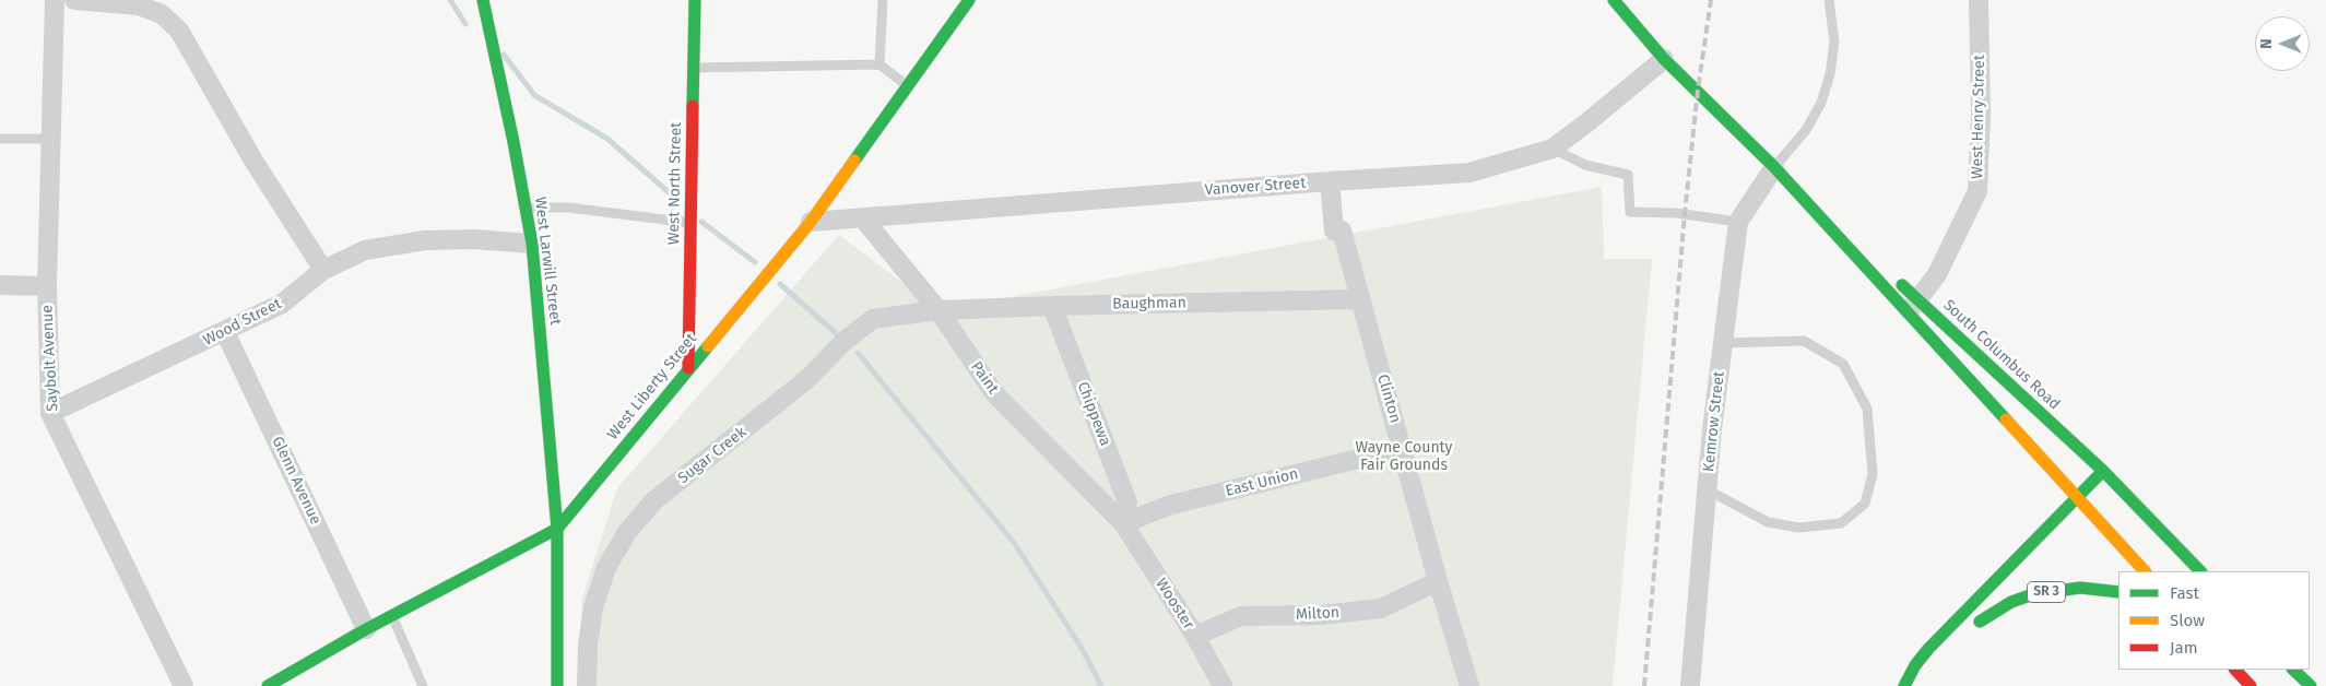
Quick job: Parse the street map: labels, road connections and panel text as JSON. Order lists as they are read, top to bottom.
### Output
{
  "streets": {
    "main road": [
      "West North Street",
      "West Larwill Street",
      "South Columbus Road",
      "West Liberty Street",
      "SR 3"
    ],
    "street": [
      "West Henry Street",
      "Vanover Street",
      "Baughman",
      "Wood Street",
      "Saybolt Avenue",
      "Paint",
      "Clinton",
      "Chippewa",
      "Kemrow Street",
      "Sugar Creek",
      "Glenn Avenue",
      "East Union",
      "Wooster",
      "Milton"
    ]
  },
  "crossings": [
    ["West Henry Street", "South Columbus Road"],
    ["West North Street", "West Liberty Street"],
    ["Vanover Street", "South Columbus Road"],
    ["Vanover Street", "Paint"],
    ["Vanover Street", "West Liberty Street"],
    ["Vanover Street", "Clinton"],
    ["West Larwill Street", "Wood Street"],
    ["West Larwill Street", "West Liberty Street"],
    ["Baughman", "Paint"],
    ["Baughman", "Clinton"],
    ["Baughman", "Chippewa"],
    ["Baughman", "Sugar Creek"],
    ["Wood Street", "Saybolt Avenue"],
    ["Wood Street", "Glenn Avenue"],
    ["South Columbus Road", "Kemrow Street"],
    ["Paint", "Chippewa"],
    ["Paint", "Sugar Creek"],
    ["Paint", "East Union"],
    ["Paint", "Wooster"],
    ["West Liberty Street", "Glenn Avenue"],
    ["Clinton", "East Union"],
    ["Clinton", "Milton"],
    ["Chippewa", "East Union"],
    ["Chippewa", "Wooster"],
    ["East Union", "Wooster"],
    ["Wooster", "Milton"]
  ],
  "parks": ["Wayne County Fair Grounds"],
  "legend": ["Fast", "Slow", "Jam"],
  "north": "left"
}
